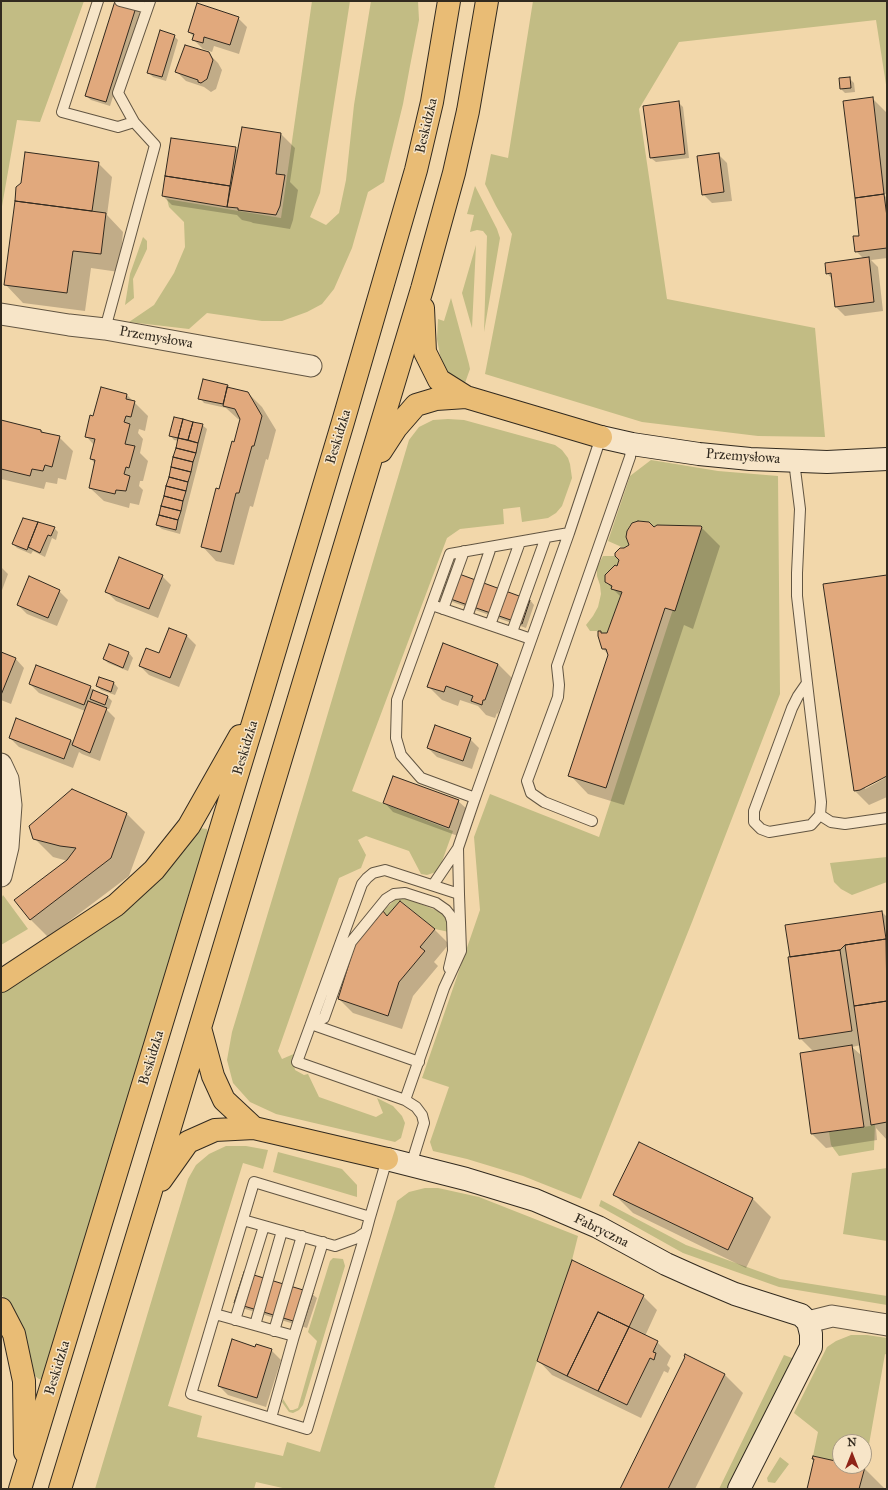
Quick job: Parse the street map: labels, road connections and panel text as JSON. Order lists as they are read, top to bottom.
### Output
{
  "streets": {
    "main road": ["Beskidzka", "Przemysłowa", "Fabryczna"]
  },
  "north": "top"
}
